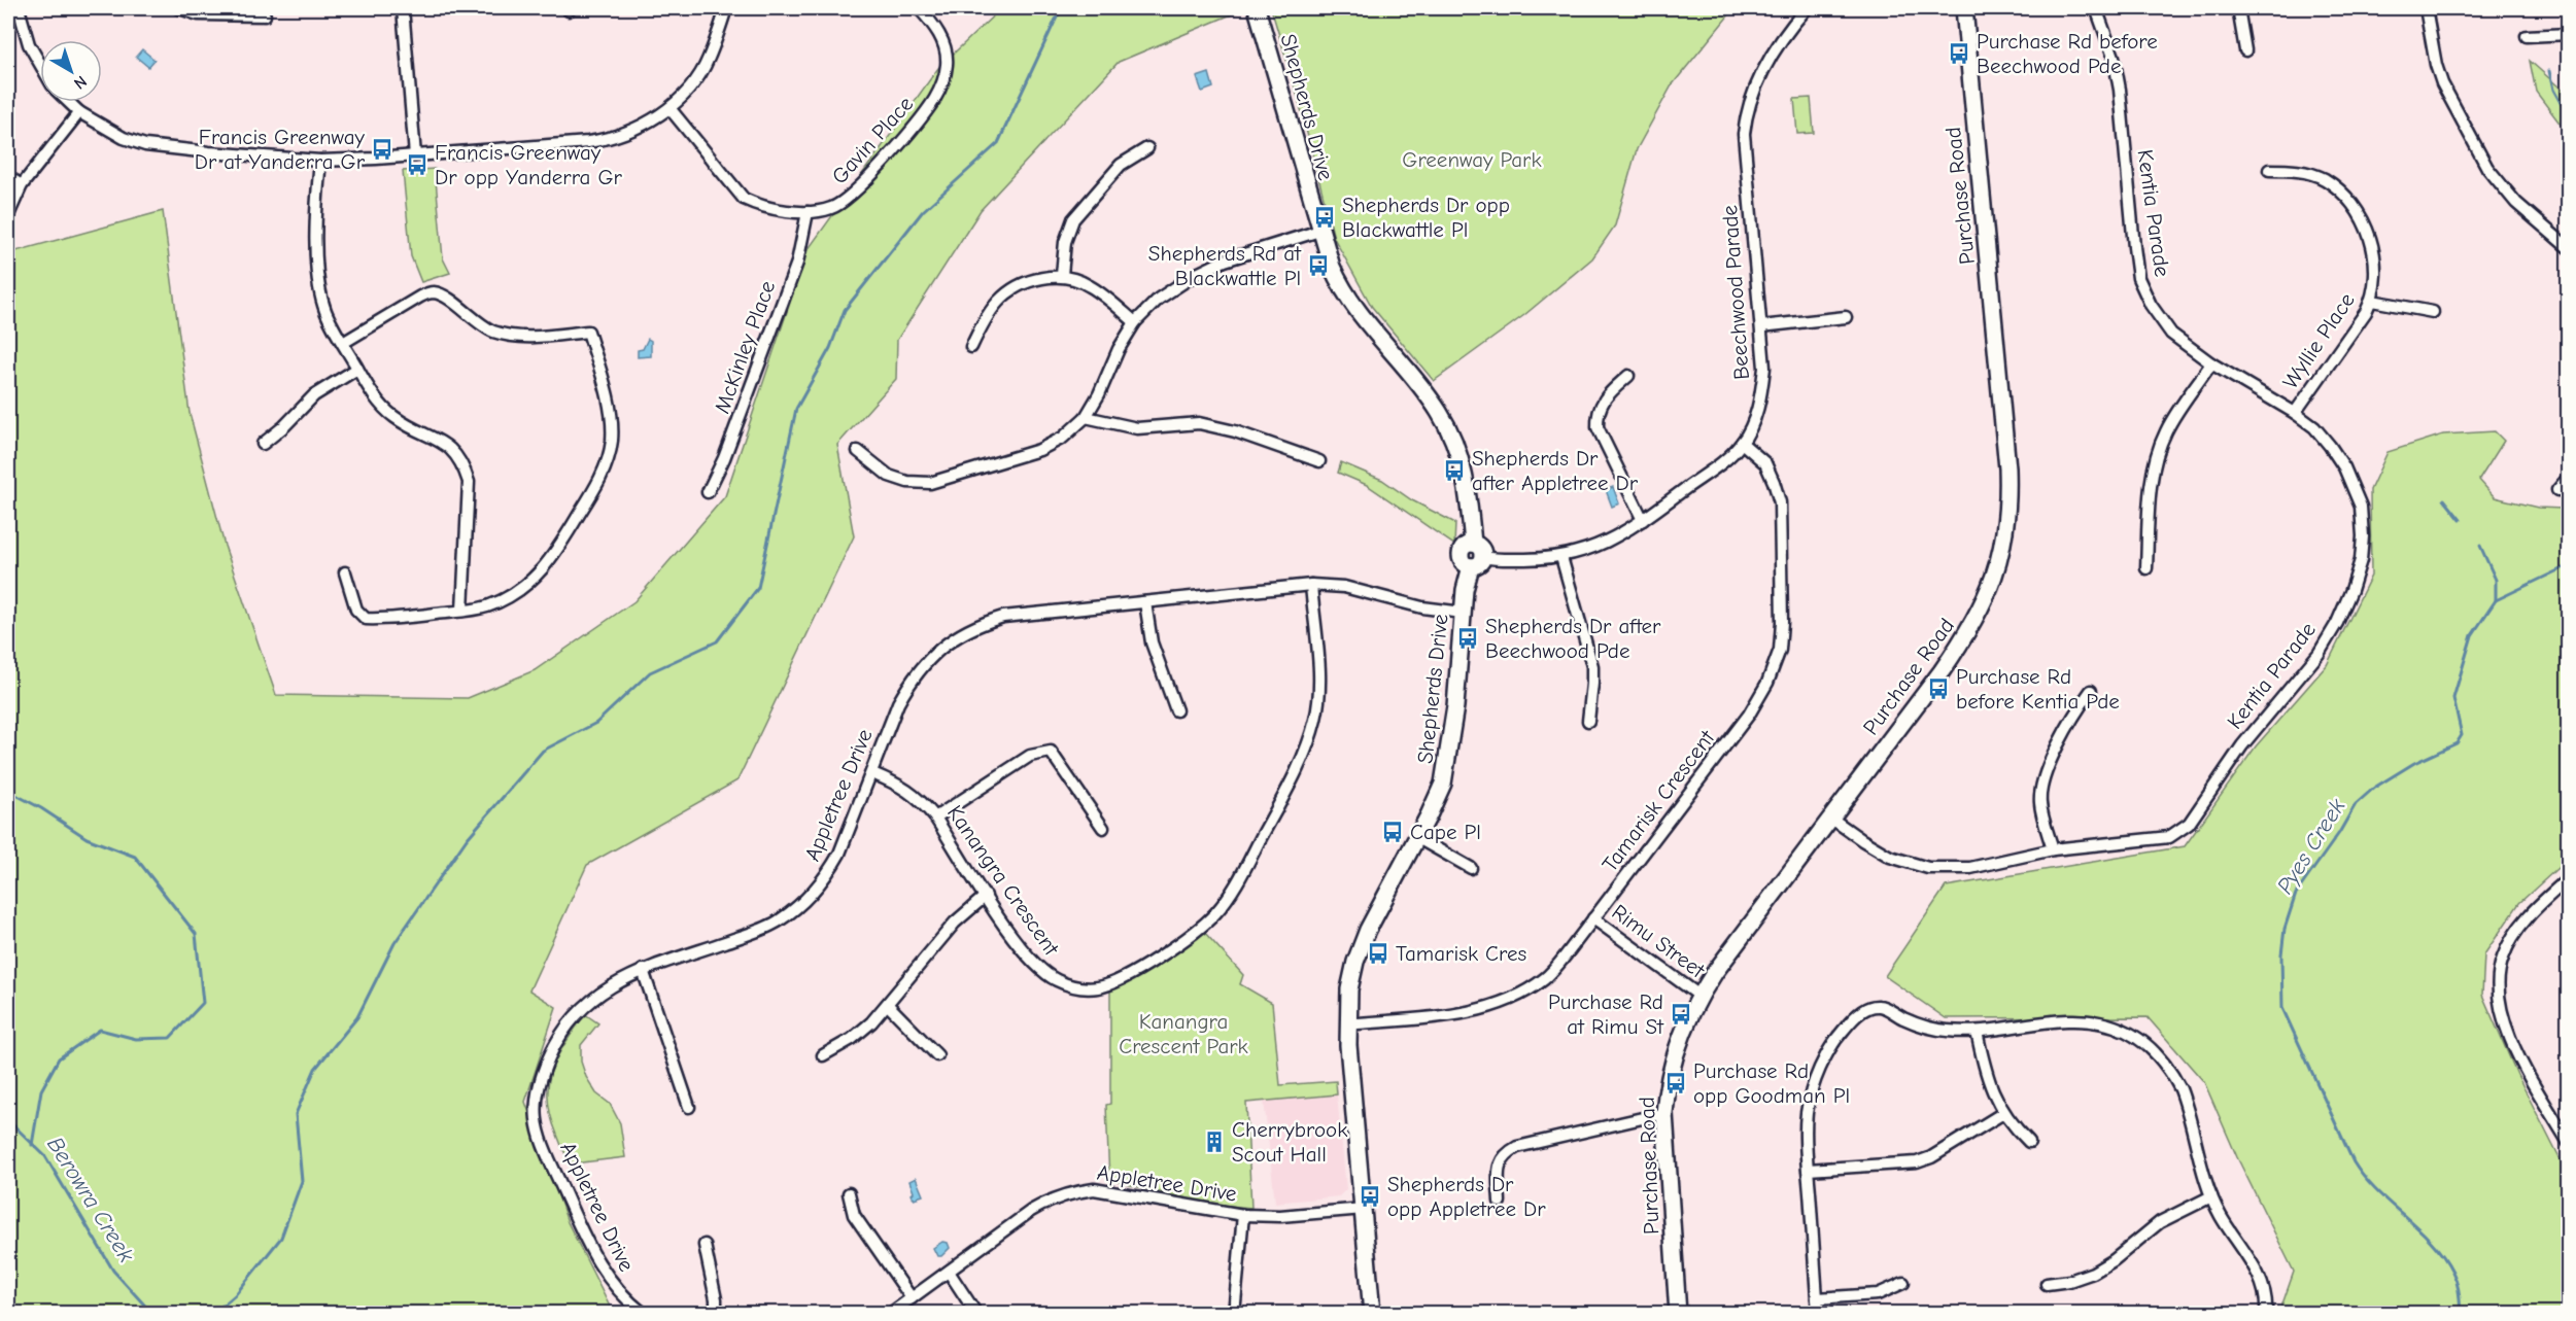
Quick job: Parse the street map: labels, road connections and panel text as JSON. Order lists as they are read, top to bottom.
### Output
{
  "streets": {
    "main road": ["Shepherds Drive", "Purchase Road"],
    "street": [
      "Gavin Place",
      "Kentia Parade",
      "Beechwood Parade",
      "Wyllie Place",
      "McKinley Place",
      "Appletree Drive",
      "Tamarisk Crescent",
      "Kanangra Crescent",
      "Rimu Street"
    ]
  },
  "crossings": [
    ["Shepherds Drive", "Beechwood Parade"],
    ["Shepherds Drive", "Appletree Drive"],
    ["Shepherds Drive", "Tamarisk Crescent"],
    ["Gavin Place", "McKinley Place"],
    ["Purchase Road", "Kentia Parade"],
    ["Purchase Road", "Rimu Street"],
    ["Kentia Parade", "Wyllie Place"],
    ["Beechwood Parade", "Tamarisk Crescent"],
    ["Appletree Drive", "Kanangra Crescent"],
    ["Tamarisk Crescent", "Rimu Street"]
  ],
  "water": ["Pyes Creek", "Berowra Creek"],
  "parks": ["Greenway Park", "Kanangra Crescent Park"],
  "places": {
    "bus stop": [
      "Purchase Rd before Beechwood Pde",
      "Francis Greenway Dr at Yanderra Gr",
      "Francis Greenway Dr opp Yanderra Gr",
      "Shepherds Dr opp Blackwattle Pl",
      "Shepherds Rd at Blackwattle Pl",
      "Shepherds Dr after Appletree Dr",
      "Shepherds Dr after Beechwood Pde",
      "Purchase Rd before Kentia Pde",
      "Cape Pl",
      "Tamarisk Cres",
      "Purchase Rd at Rimu St",
      "Purchase Rd opp Goodman Pl",
      "Shepherds Dr opp Appletree Dr"
    ],
    "building": ["Cherrybrook Scout Hall"]
  },
  "north": "bottom right"
}
